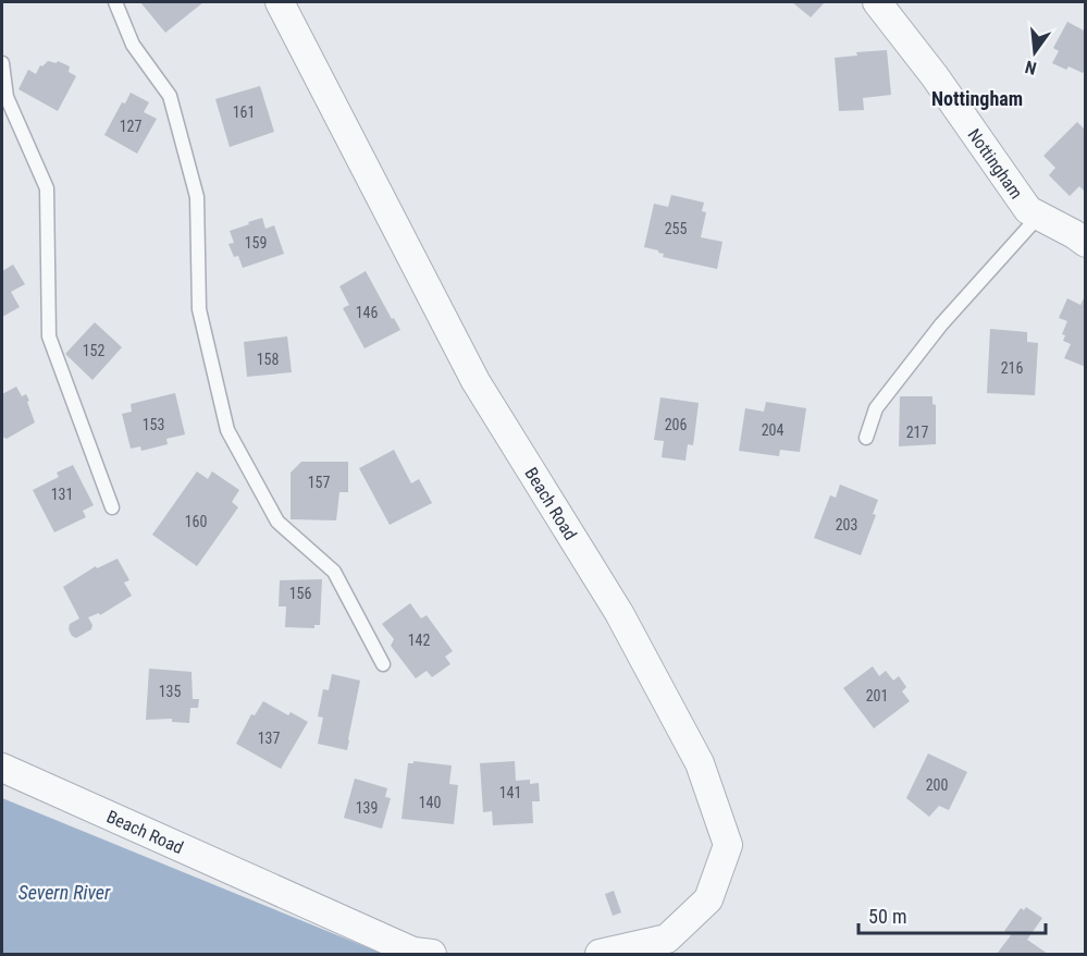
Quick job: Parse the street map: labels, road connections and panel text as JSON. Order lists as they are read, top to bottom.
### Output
{
  "streets": {
    "street": ["Nottingham", "Beach Road"]
  },
  "districts": ["Nottingham"],
  "water": ["Severn River"],
  "house_numbers": [
    "161",
    "127",
    "255",
    "159",
    "146",
    "152",
    "158",
    "216",
    "153",
    "206",
    "204",
    "217",
    "157",
    "131",
    "160",
    "203",
    "156",
    "142",
    "135",
    "201",
    "137",
    "200",
    "141",
    "140",
    "139"
  ],
  "scale_bar": "50 m",
  "north": "bottom"
}
